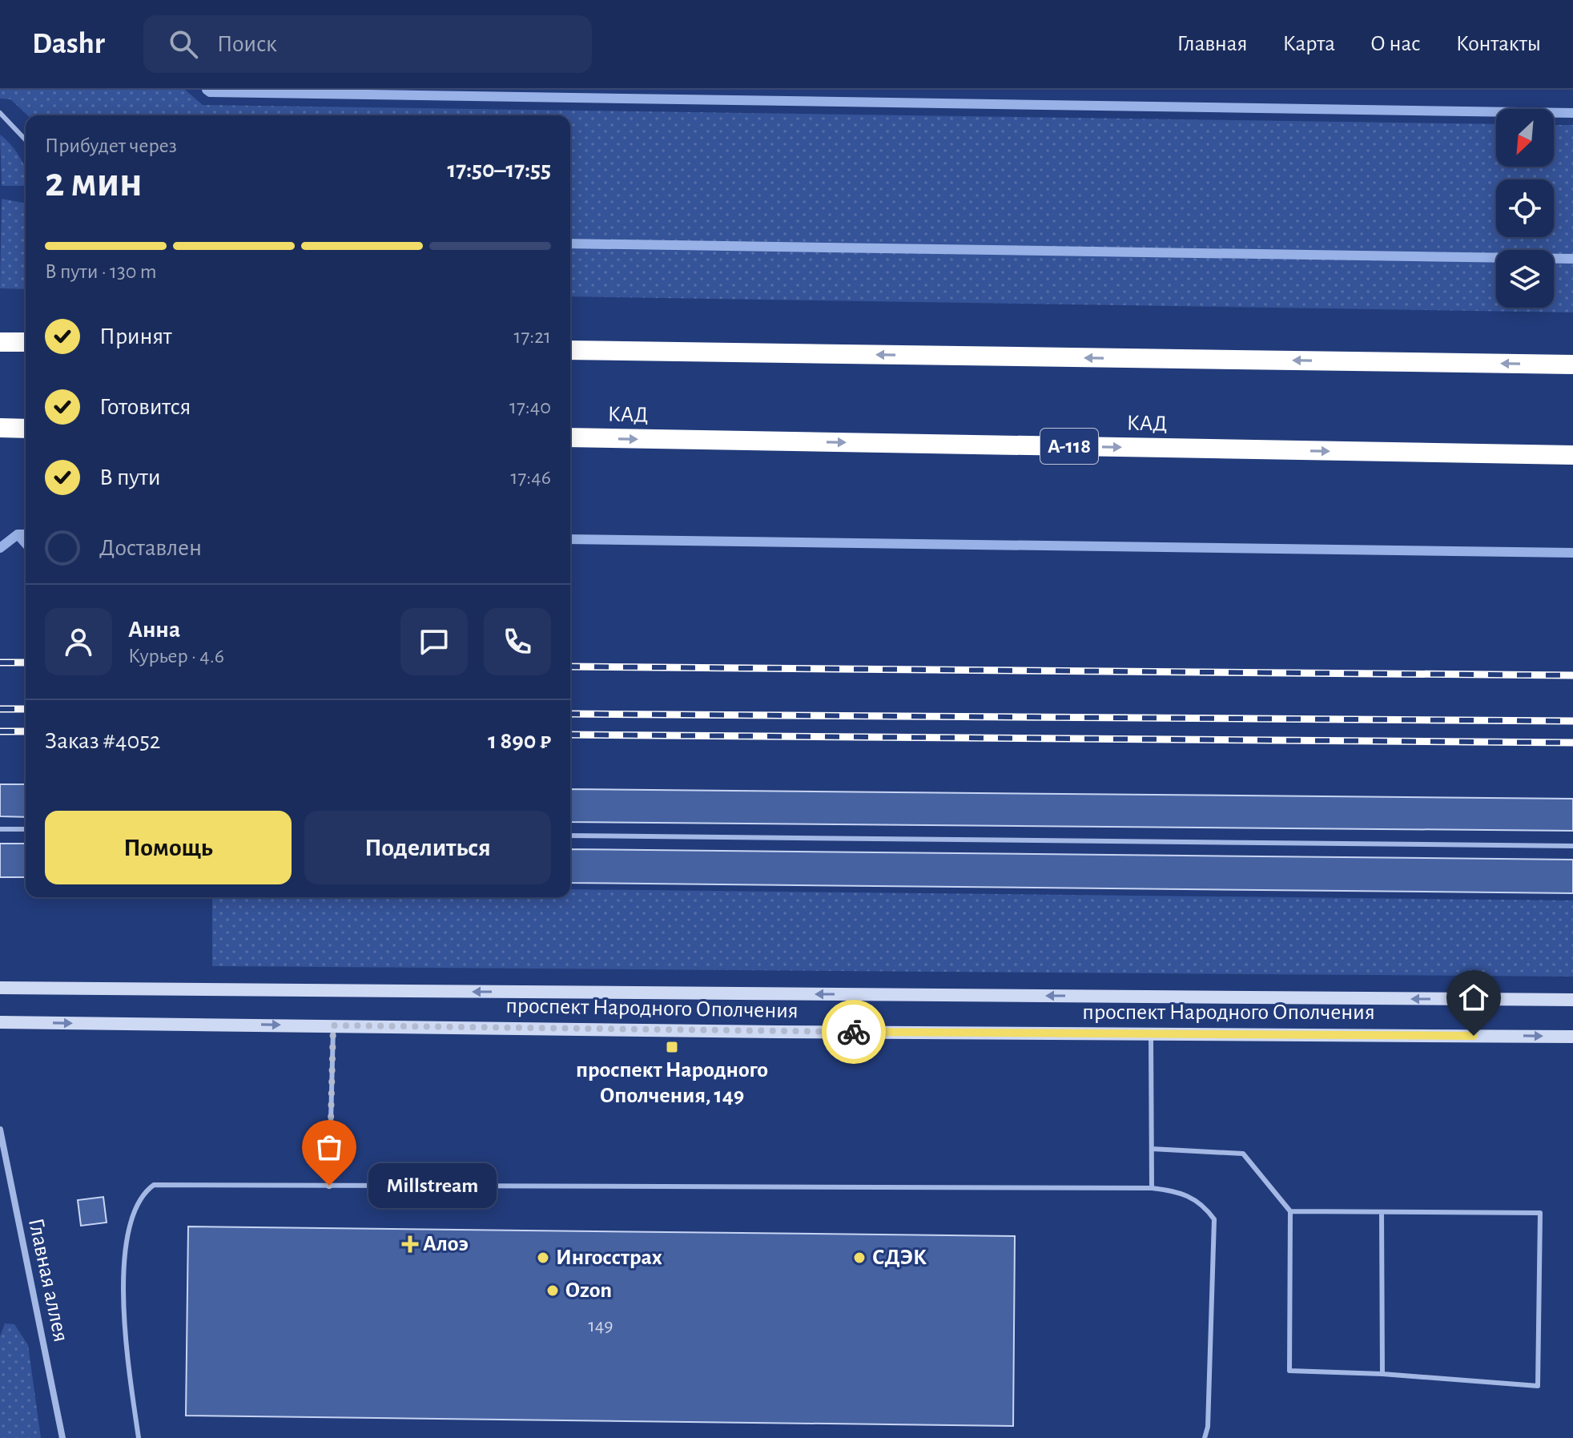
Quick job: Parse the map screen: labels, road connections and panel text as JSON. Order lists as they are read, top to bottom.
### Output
{
  "streets": {
    "highway": ["КАД", "А-118"],
    "main road": ["проспект Народного Ополчения"],
    "street": ["Главная аллея"]
  },
  "places": {
    "transit": ["проспект Народного Ополчения, 149"],
    "other": [
      "Millstream",
      "Ингосстрах",
      "СДЭК",
      "Ozon"
    ],
    "health": ["Алоэ"]
  },
  "house_numbers": ["149"],
  "north": "bottom left",
  "page": {
    "header": "Dashr",
    "search": "Поиск",
    "nav": [
      "Главная",
      "Карта",
      "О нас",
      "Контакты"
    ],
    "heading": ["2 мин", "Прибудет через", "17:50–17:55"],
    "panel": [
      "Анна",
      "Курьер · 4.6",
      "Заказ #4052",
      "1 890 ₽"
    ],
    "bar": "В пути · 130 m",
    "list": [
      ["Принят", "17:21"],
      ["Готовится", "17:40"],
      ["В пути", "17:46"],
      "Доставлен"
    ],
    "buttons": ["Помощь", "Поделиться"],
    "bubble": "Millstream"
  }
}
